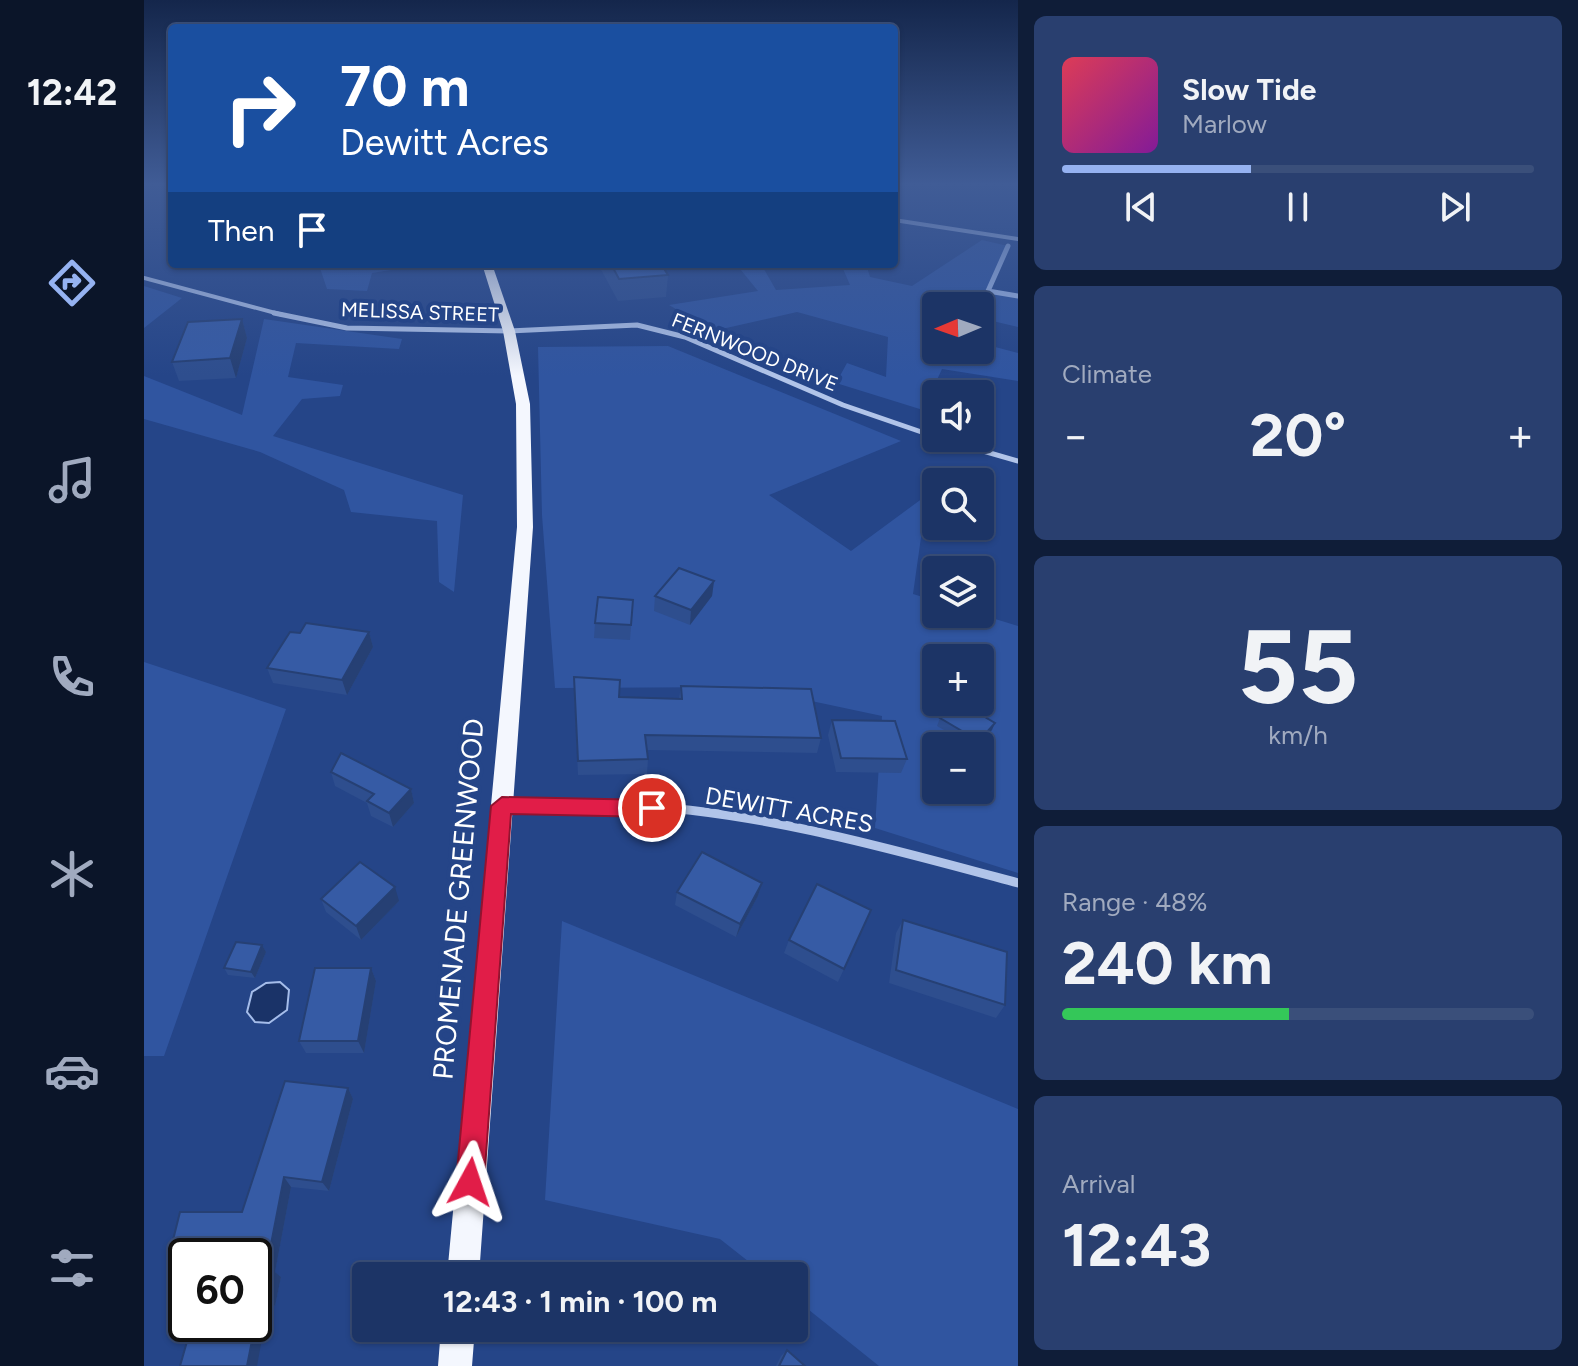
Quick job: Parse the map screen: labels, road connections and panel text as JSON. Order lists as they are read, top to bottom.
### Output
{
  "streets": {
    "main road": ["PROMENADE GREENWOOD"],
    "street": ["MELISSA STREET", "FERNWOOD DRIVE", "DEWITT ACRES"]
  },
  "crossings": [
    ["MELISSA STREET", "FERNWOOD DRIVE"],
    ["MELISSA STREET", "PROMENADE GREENWOOD"],
    ["FERNWOOD DRIVE", "PROMENADE GREENWOOD"],
    ["DEWITT ACRES", "PROMENADE GREENWOOD"]
  ],
  "north": "left",
  "page": {
    "tabs": "12:42",
    "turn": ["70 m", "Dewitt Acres"],
    "song": ["Slow Tide", "Marlow"],
    "then": "Then",
    "tile": [
      "Climate",
      ["55", "km/h"],
      ["Range · 48%", "240 km"],
      ["Arrival", "12:43"]
    ],
    "map_buttons": ["+", "−"],
    "heat": ["−", "20°", "+"],
    "limit": "60",
    "trip": "12:43 · 1 min · 100 m"
  }
}
